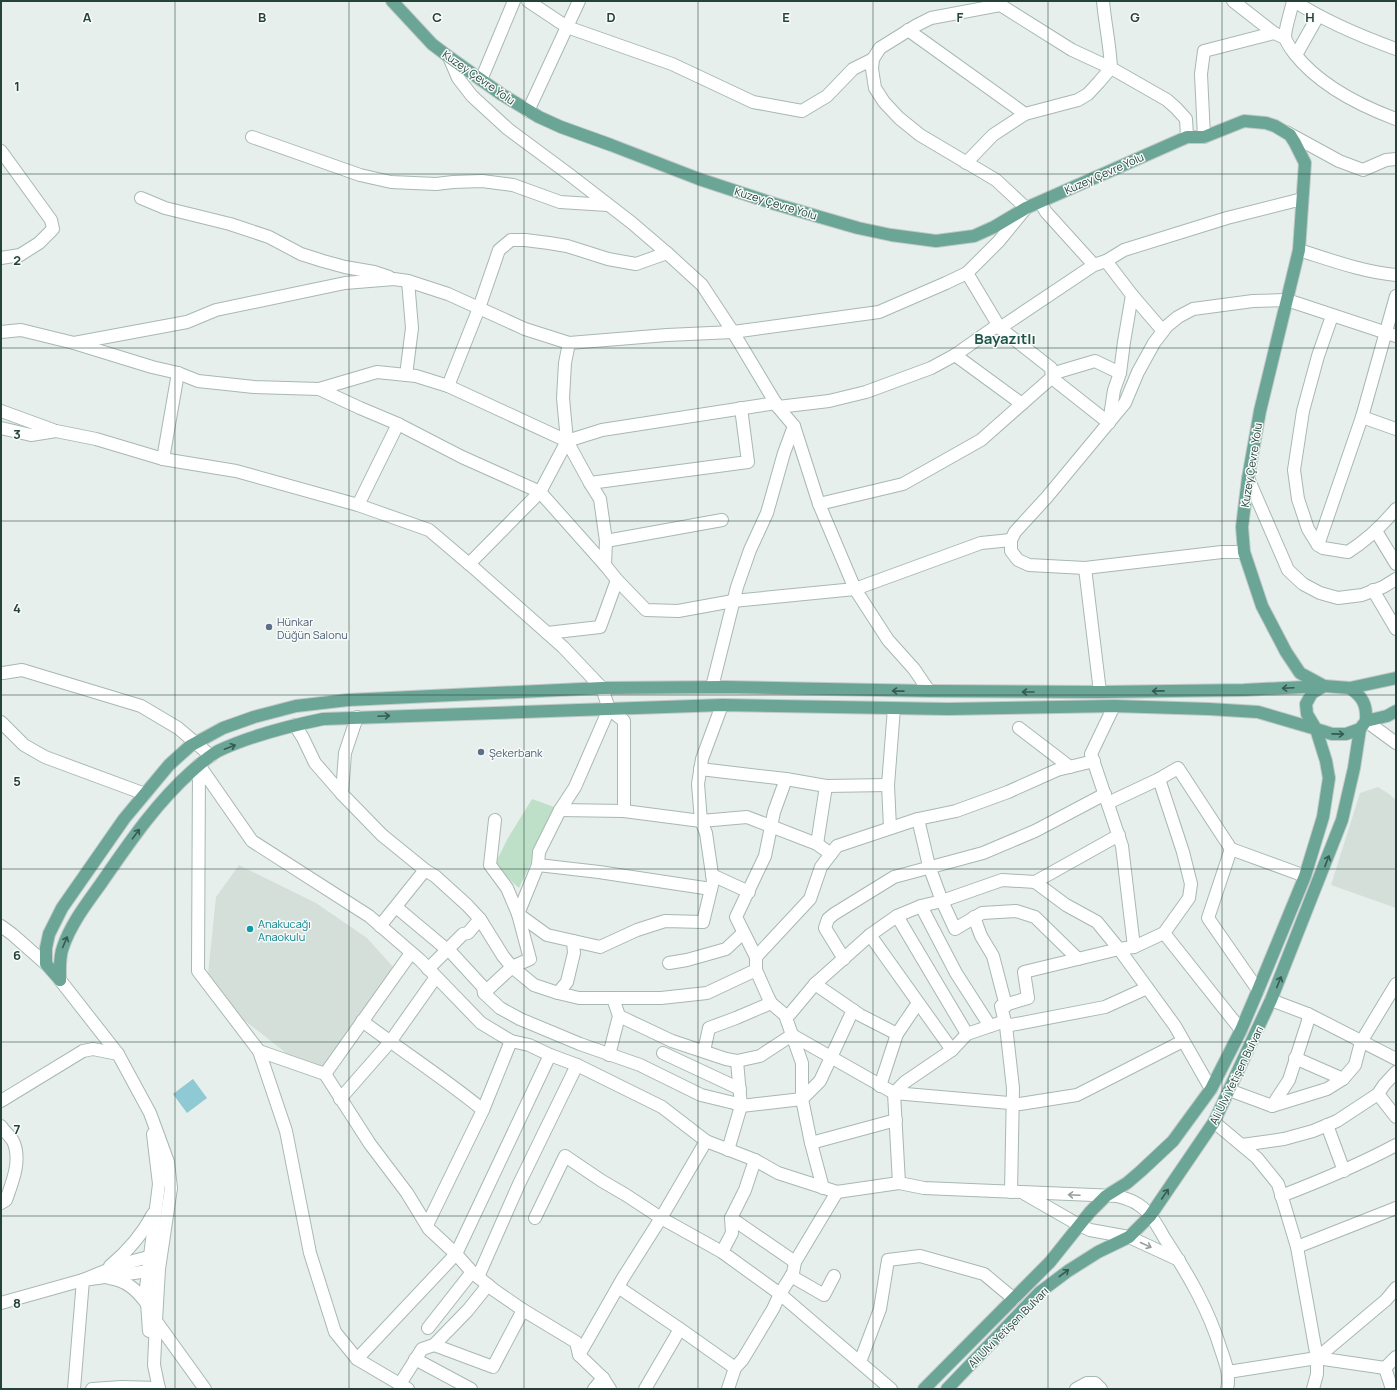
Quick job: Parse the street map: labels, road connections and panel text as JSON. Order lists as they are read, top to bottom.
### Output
{
  "streets": {
    "main road": ["Kuzey Çevre Yolu", "Ali Ulvi Yetişen Bulvarı"]
  },
  "crossings": [
    ["Kuzey Çevre Yolu", "Ali Ulvi Yetişen Bulvarı"]
  ],
  "districts": ["Bayazıtlı"],
  "places": ["Hünkar Düğün Salonu", "Şekerbank", "Anakucağı Anaokulu"],
  "grid": {
    "columns": [
      "A",
      "B",
      "C",
      "D",
      "E",
      "F",
      "G",
      "H"
    ],
    "rows": [
      "1",
      "2",
      "3",
      "4",
      "5",
      "6",
      "7",
      "8"
    ]
  }
}
